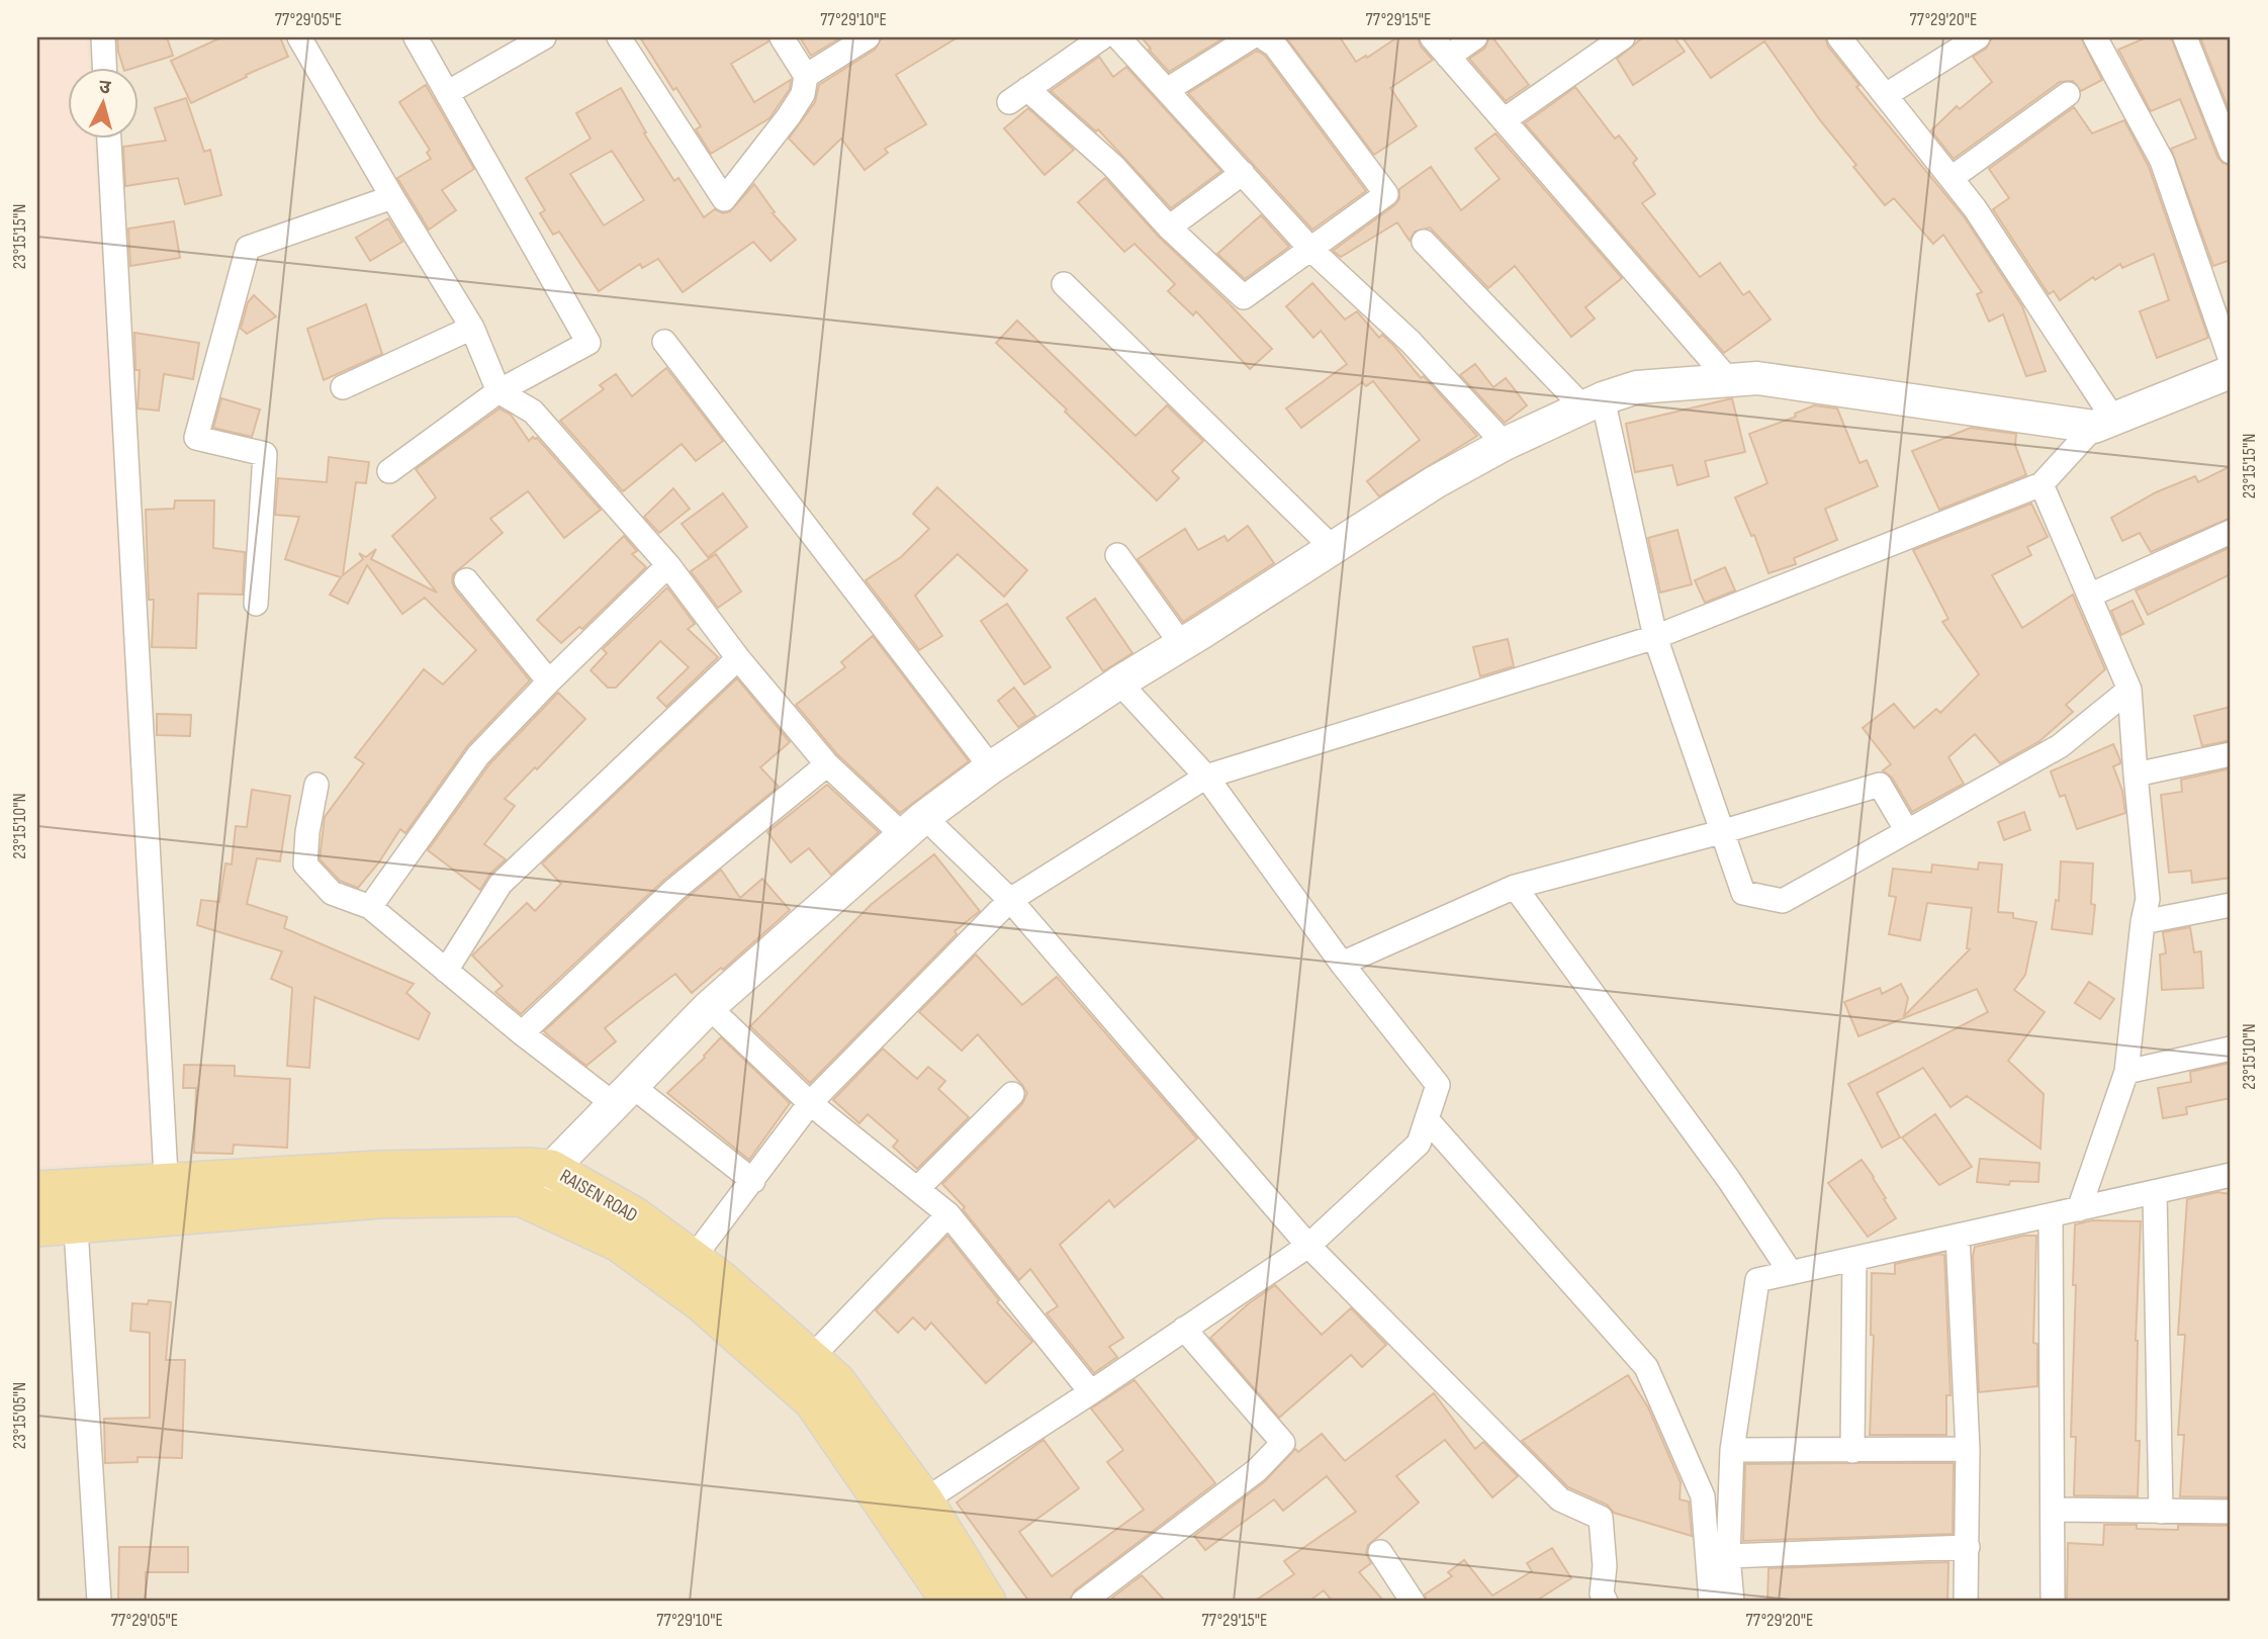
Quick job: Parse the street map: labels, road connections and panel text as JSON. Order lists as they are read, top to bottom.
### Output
{
  "streets": {
    "main road": ["RAISEN ROAD"]
  },
  "north": "top",
  "coordinates": [
    "77°29'05\"E",
    "77°29'10\"E",
    "77°29'15\"E",
    "77°29'20\"E",
    "23°15'15\"N",
    "23°15'10\"N",
    "23°15'05\"N"
  ]
}
